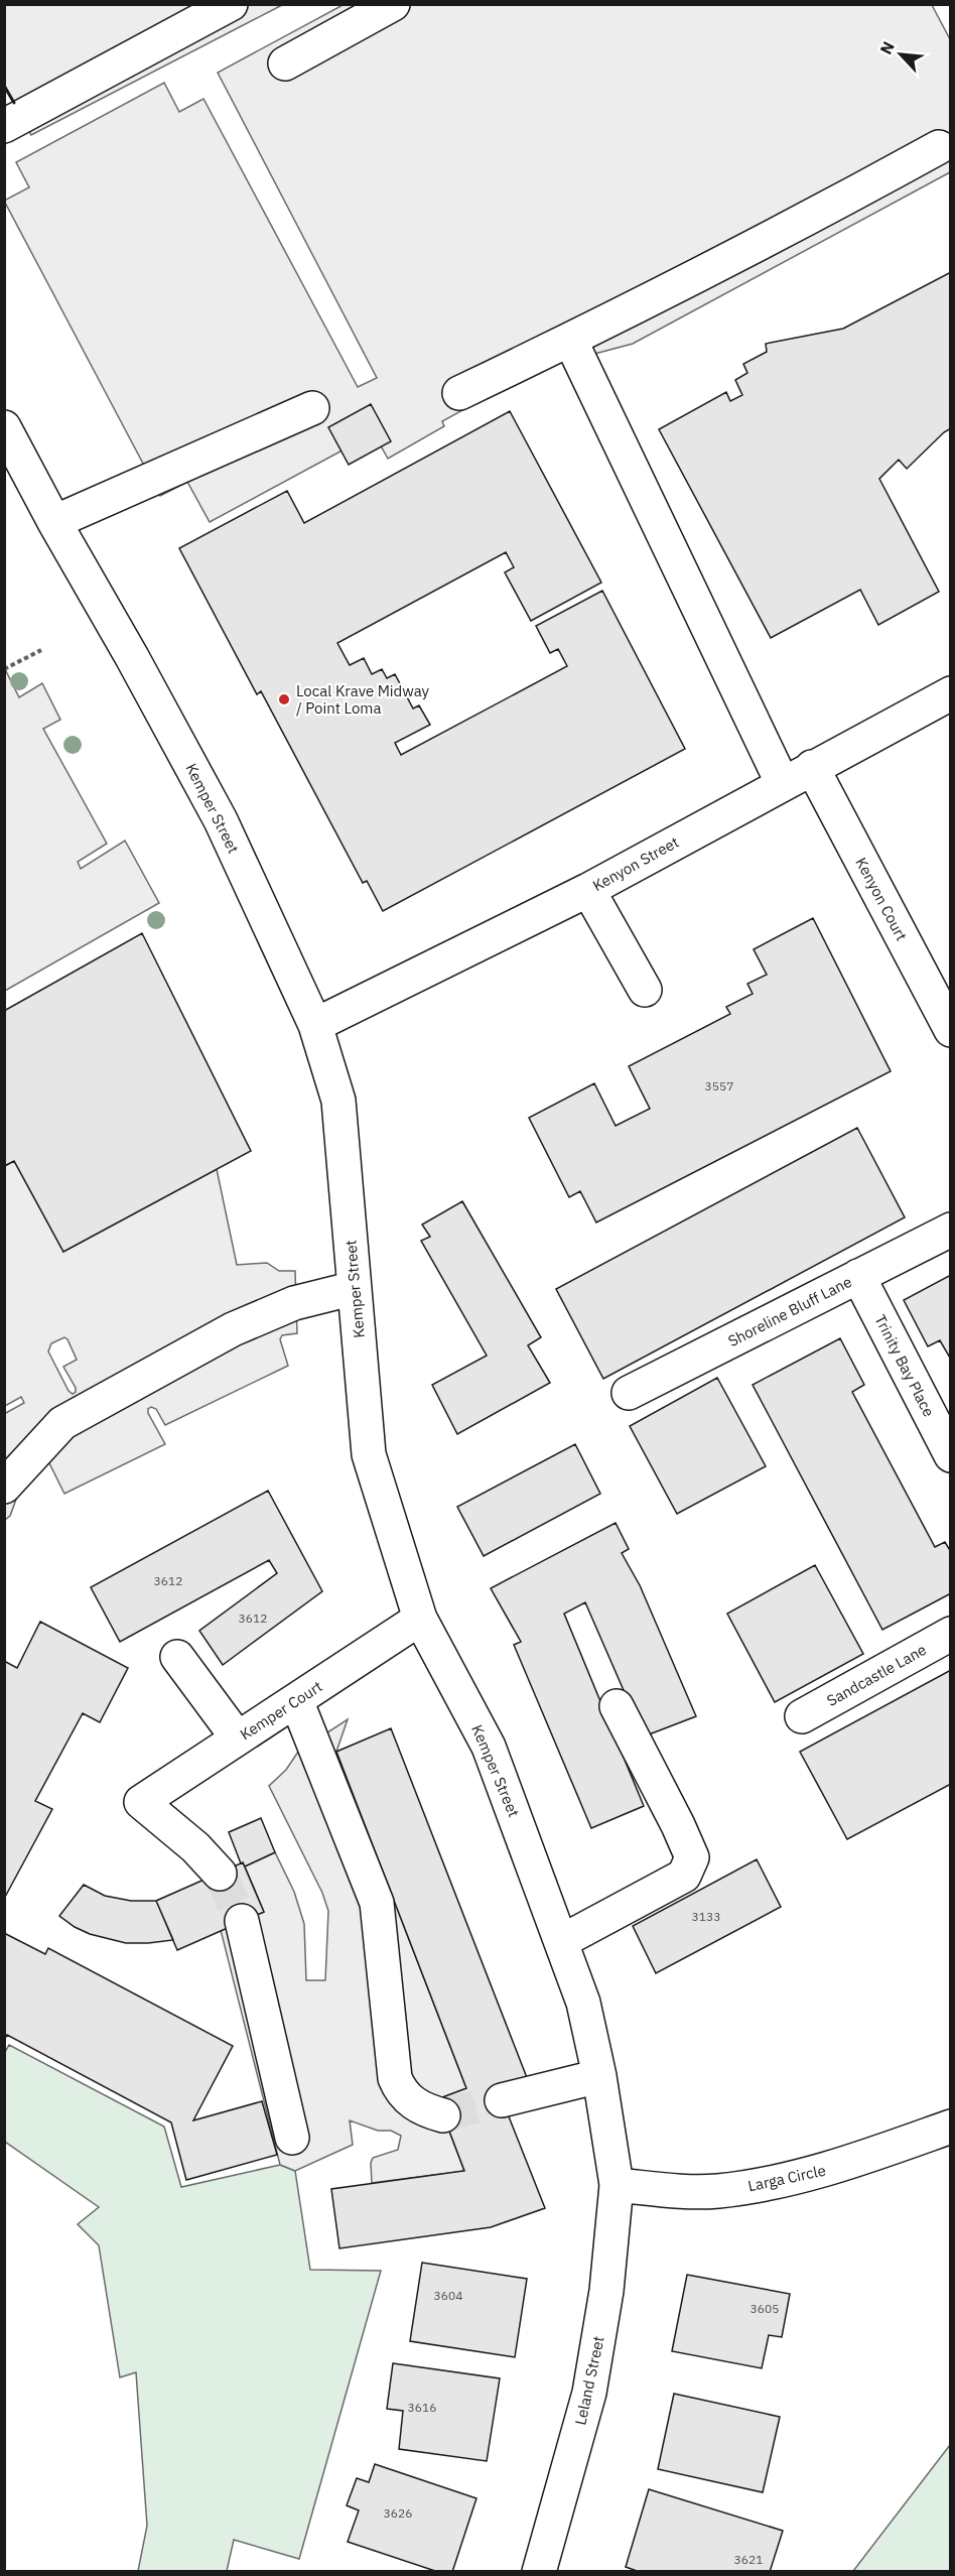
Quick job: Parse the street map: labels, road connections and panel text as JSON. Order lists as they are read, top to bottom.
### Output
{
  "streets": {
    "street": [
      "Kemper Street",
      "Kenyon Street",
      "Kenyon Court",
      "Shoreline Bluff Lane",
      "Trinity Bay Place",
      "Sandcastle Lane",
      "Kemper Court",
      "Larga Circle",
      "Leland Street"
    ]
  },
  "crossings": [
    ["Kemper Street", "Kenyon Street"],
    ["Kemper Street", "Kemper Court"],
    ["Kemper Street", "Larga Circle"],
    ["Kemper Street", "Leland Street"],
    ["Kenyon Street", "Kenyon Court"],
    ["Shoreline Bluff Lane", "Trinity Bay Place"],
    ["Larga Circle", "Leland Street"]
  ],
  "places": ["Local Krave Midway / Point Loma"],
  "house_numbers": [
    "3557",
    "3612",
    "3612",
    "3133",
    "3604",
    "3605",
    "3616",
    "3626",
    "3621"
  ],
  "north": "top left"
}
